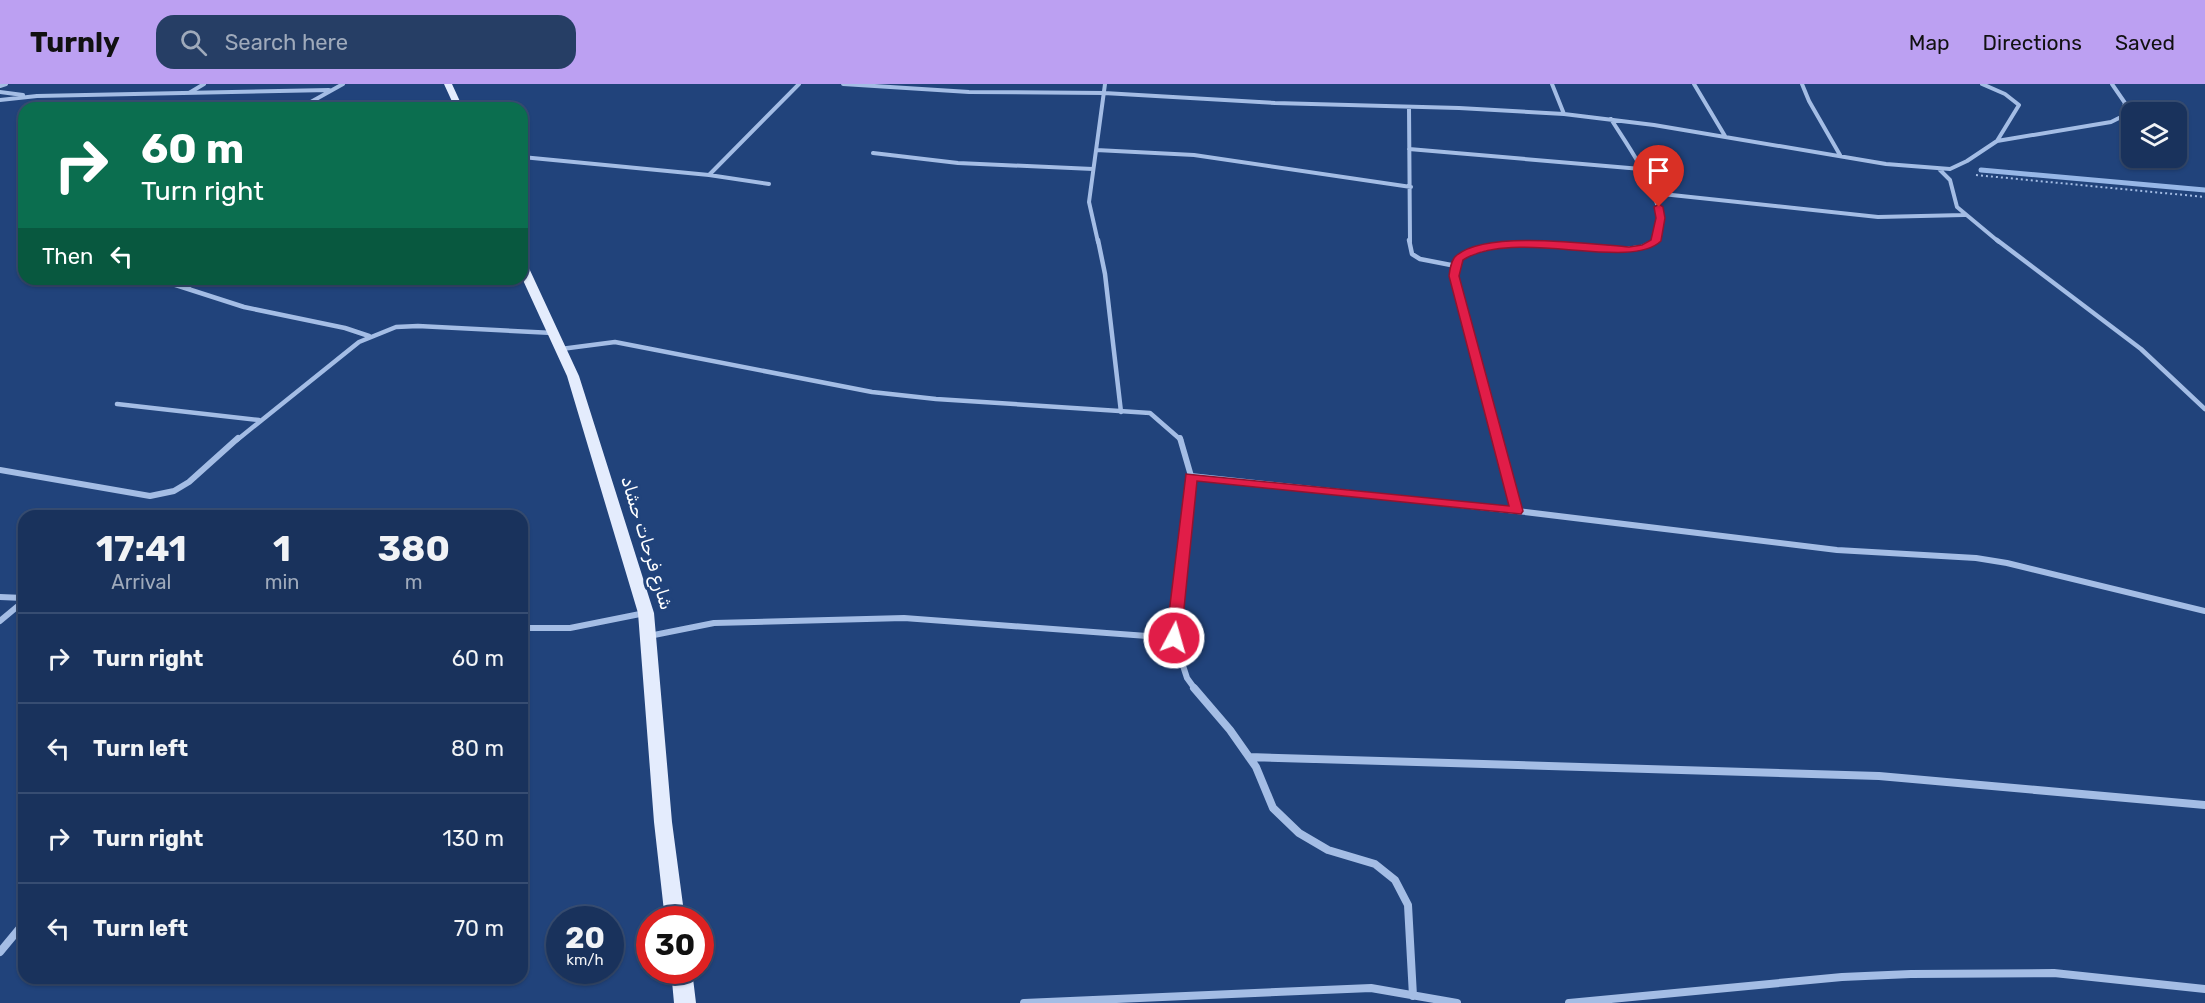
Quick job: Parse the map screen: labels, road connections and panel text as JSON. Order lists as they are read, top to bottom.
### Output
{
  "streets": {
    "main road": ["شارع فرحات حشاد"]
  },
  "page": {
    "header": "Turnly",
    "search": "Search here",
    "nav": ["Map", "Directions", "Saved"],
    "turn": ["60 m", "Turn right"],
    "then": "Then",
    "eta": [
      "17:41",
      "Arrival",
      "1",
      "min",
      "380",
      "m"
    ],
    "list": [
      {
        "name": "Turn right",
        "value": "60 m"
      },
      {
        "name": "Turn left",
        "value": "80 m"
      },
      {
        "name": "Turn right",
        "value": "130 m"
      },
      {
        "name": "Turn left",
        "value": "70 m"
      }
    ],
    "speed": "20 km/h",
    "limit": "30"
  }
}
